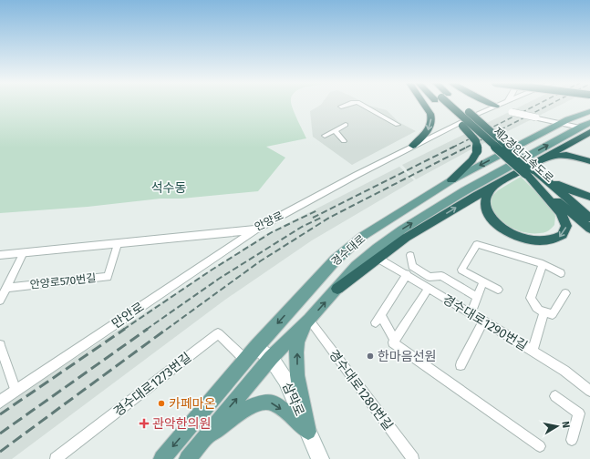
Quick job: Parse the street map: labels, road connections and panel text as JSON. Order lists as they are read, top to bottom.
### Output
{
  "streets": {
    "highway": ["제2경인고속도로"],
    "main road": ["경수대로", "삼막로"],
    "street": [
      "안양로",
      "안양로570번길",
      "만안로",
      "경수대로1290번길",
      "경수대로1273번길",
      "경수대로1280번길"
    ]
  },
  "crossings": [
    ["안양로", "안양로570번길"],
    ["안양로", "만안로"],
    ["경수대로", "경수대로1273번길"],
    ["경수대로", "경수대로1280번길"],
    ["경수대로", "삼막로"]
  ],
  "districts": ["석수동"],
  "places": {
    "other": ["한마음선원", "카페마온"],
    "health": ["관악한의원"]
  },
  "north": "right"
}
